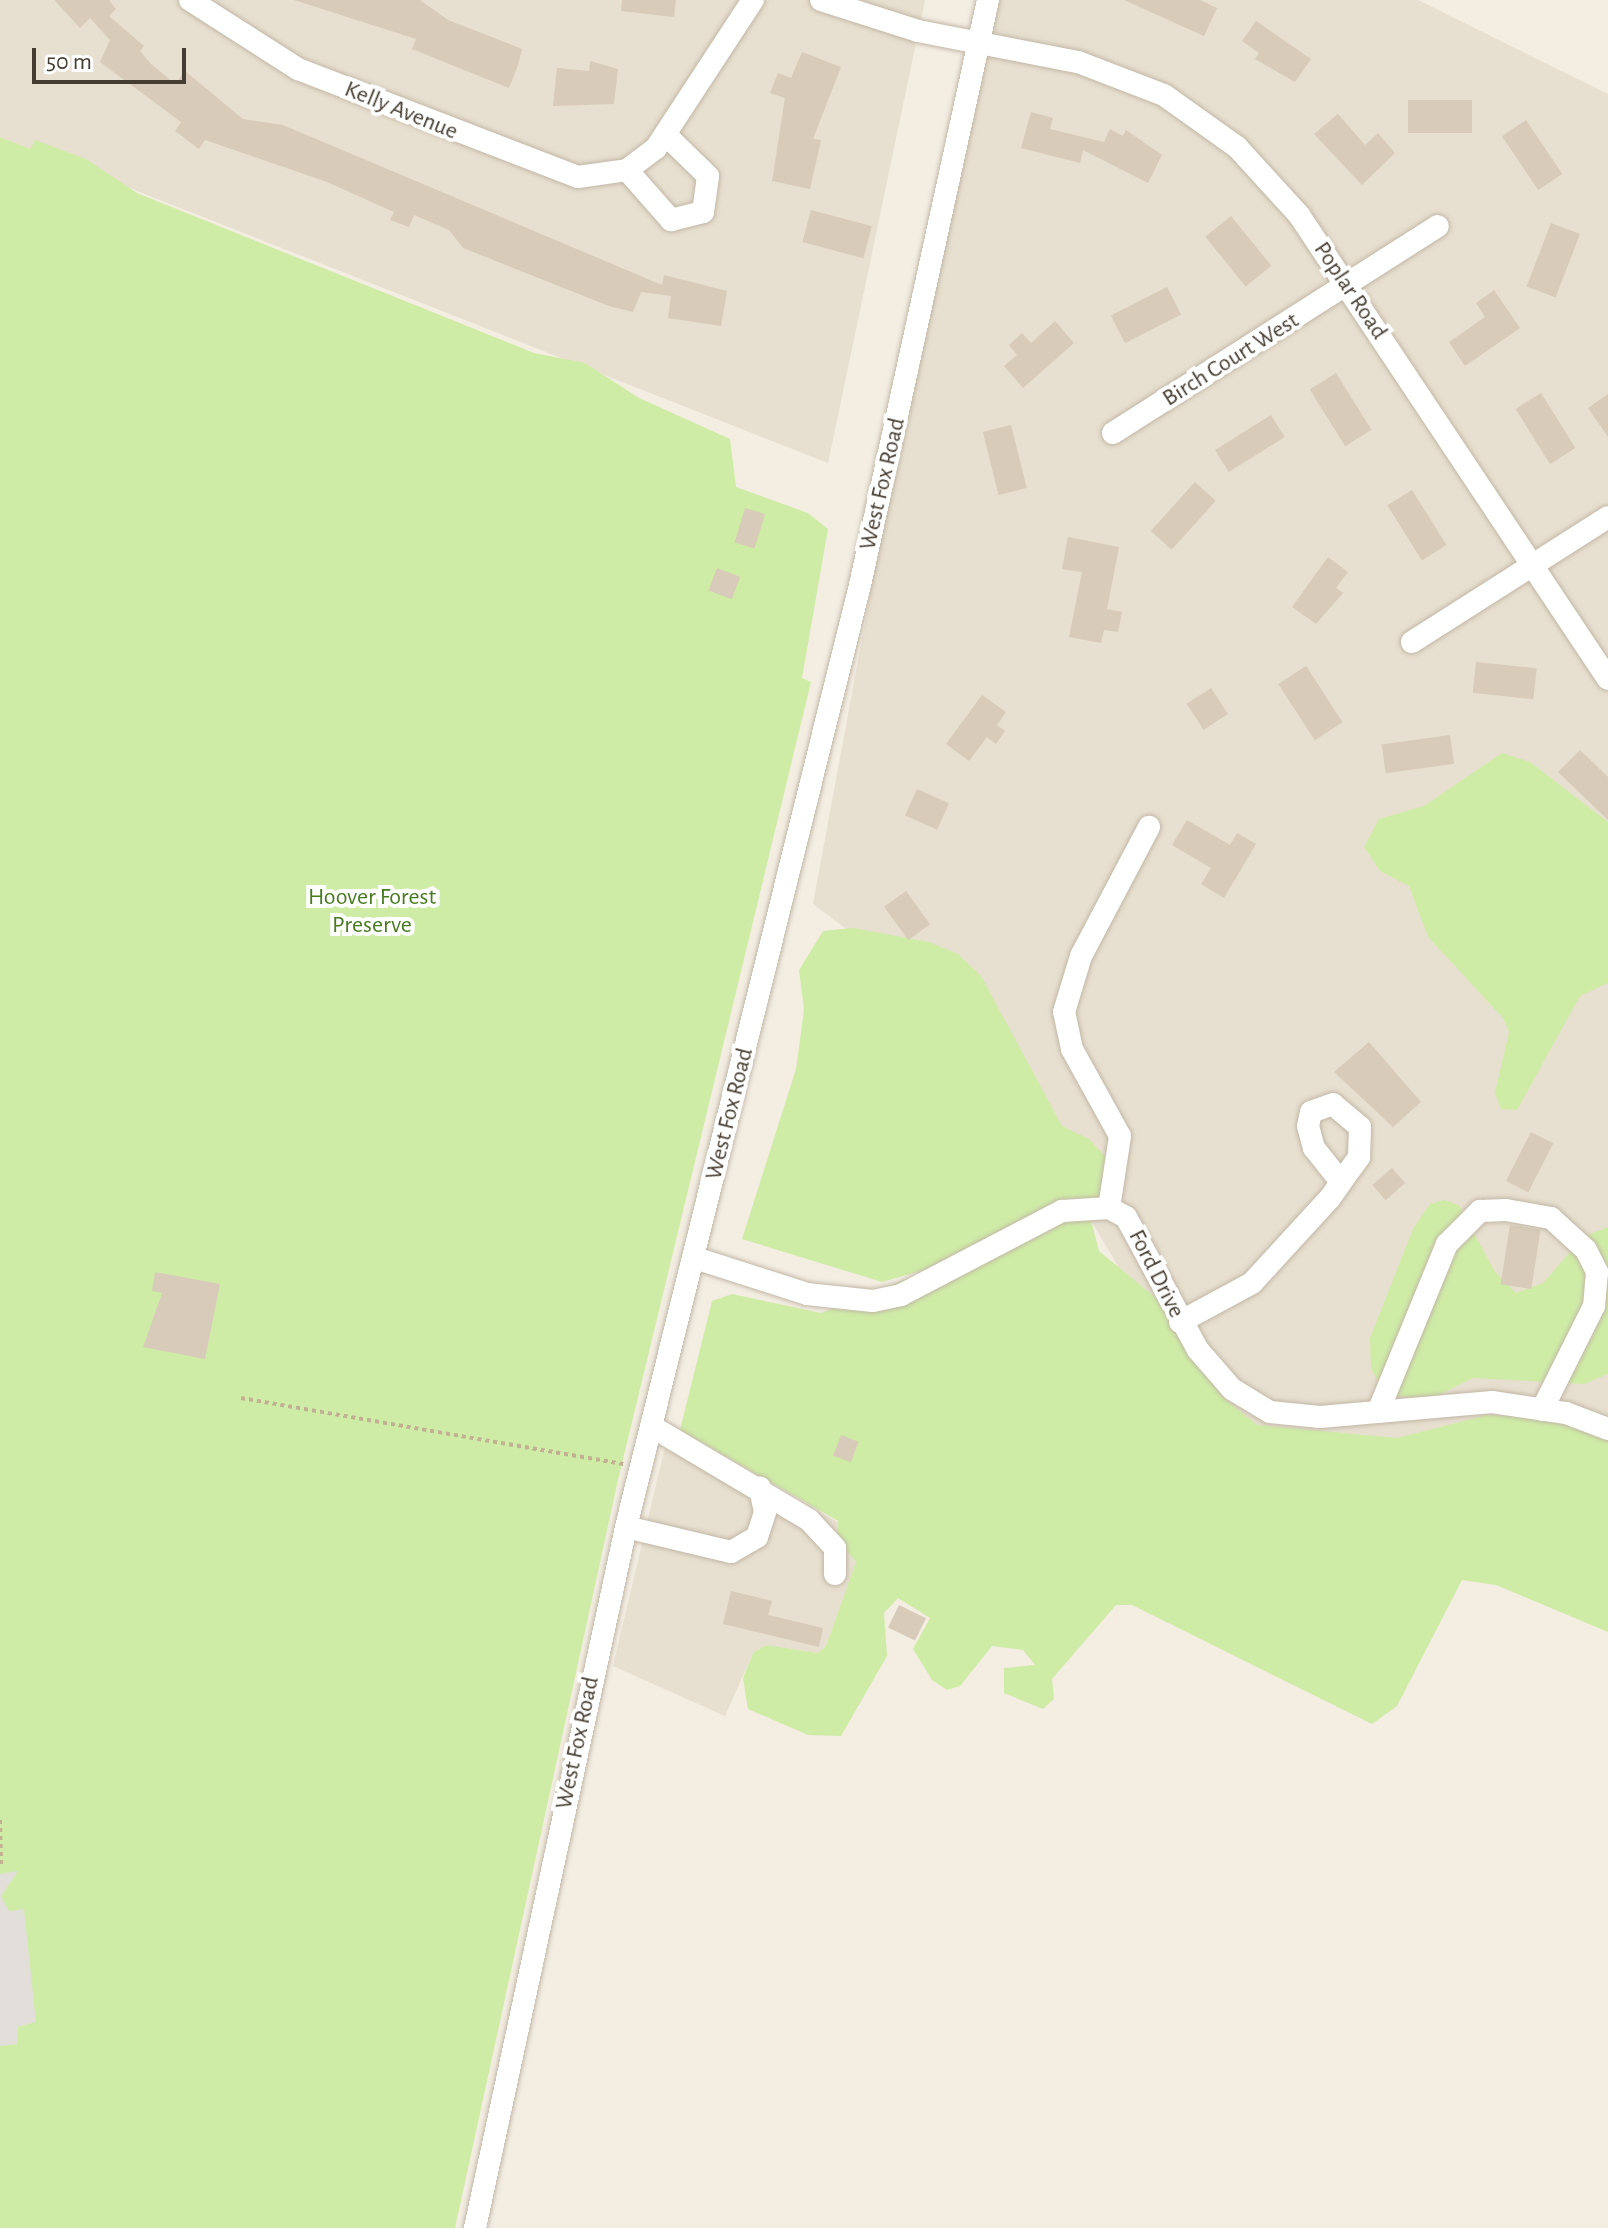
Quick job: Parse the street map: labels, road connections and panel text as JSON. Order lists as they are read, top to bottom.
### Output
{
  "streets": {
    "street": [
      "Kelly Avenue",
      "Poplar Road",
      "Birch Court West",
      "West Fox Road",
      "Ford Drive"
    ]
  },
  "crossings": [
    ["Poplar Road", "Birch Court West"],
    ["Poplar Road", "West Fox Road"],
    ["West Fox Road", "Ford Drive"]
  ],
  "parks": ["Hoover Forest Preserve"],
  "scale_bar": "50 m"
}
